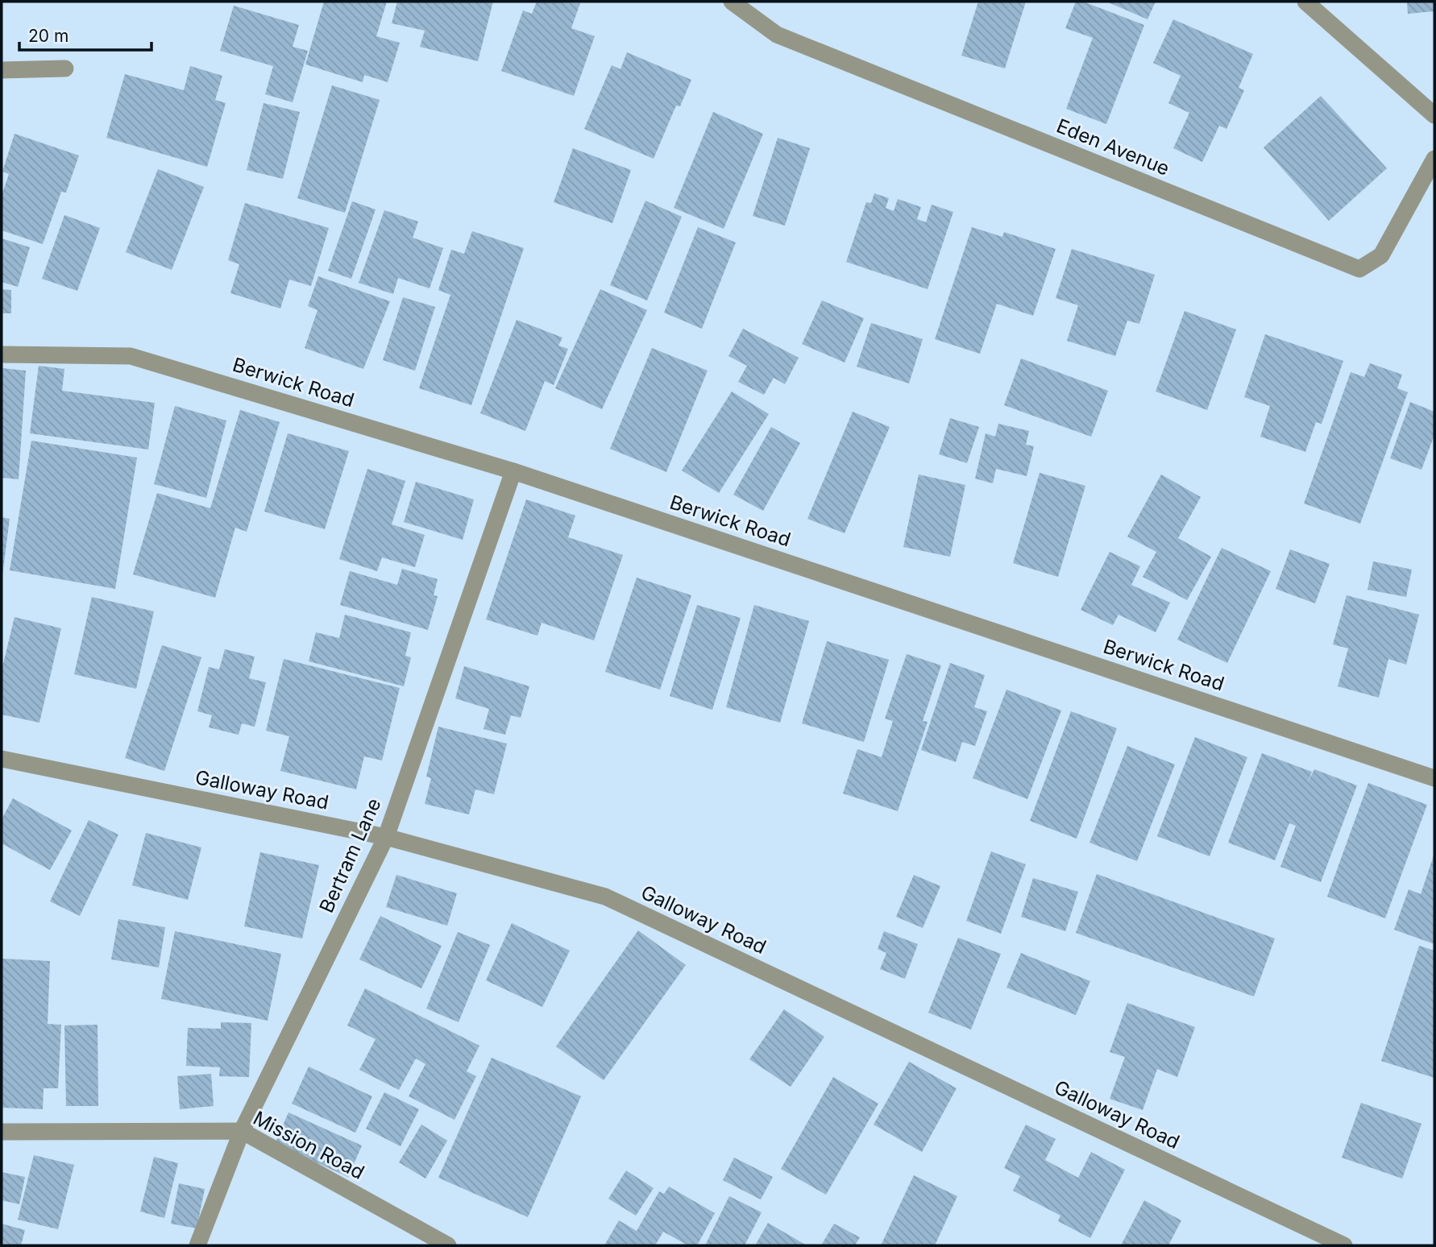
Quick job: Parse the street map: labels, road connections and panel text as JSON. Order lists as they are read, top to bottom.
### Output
{
  "streets": {
    "street": [
      "Eden Avenue",
      "Berwick Road",
      "Galloway Road",
      "Bertram Lane",
      "Mission Road"
    ]
  },
  "crossings": [
    ["Berwick Road", "Bertram Lane"],
    ["Galloway Road", "Bertram Lane"],
    ["Bertram Lane", "Mission Road"]
  ],
  "scale_bar": "20 m"
}
